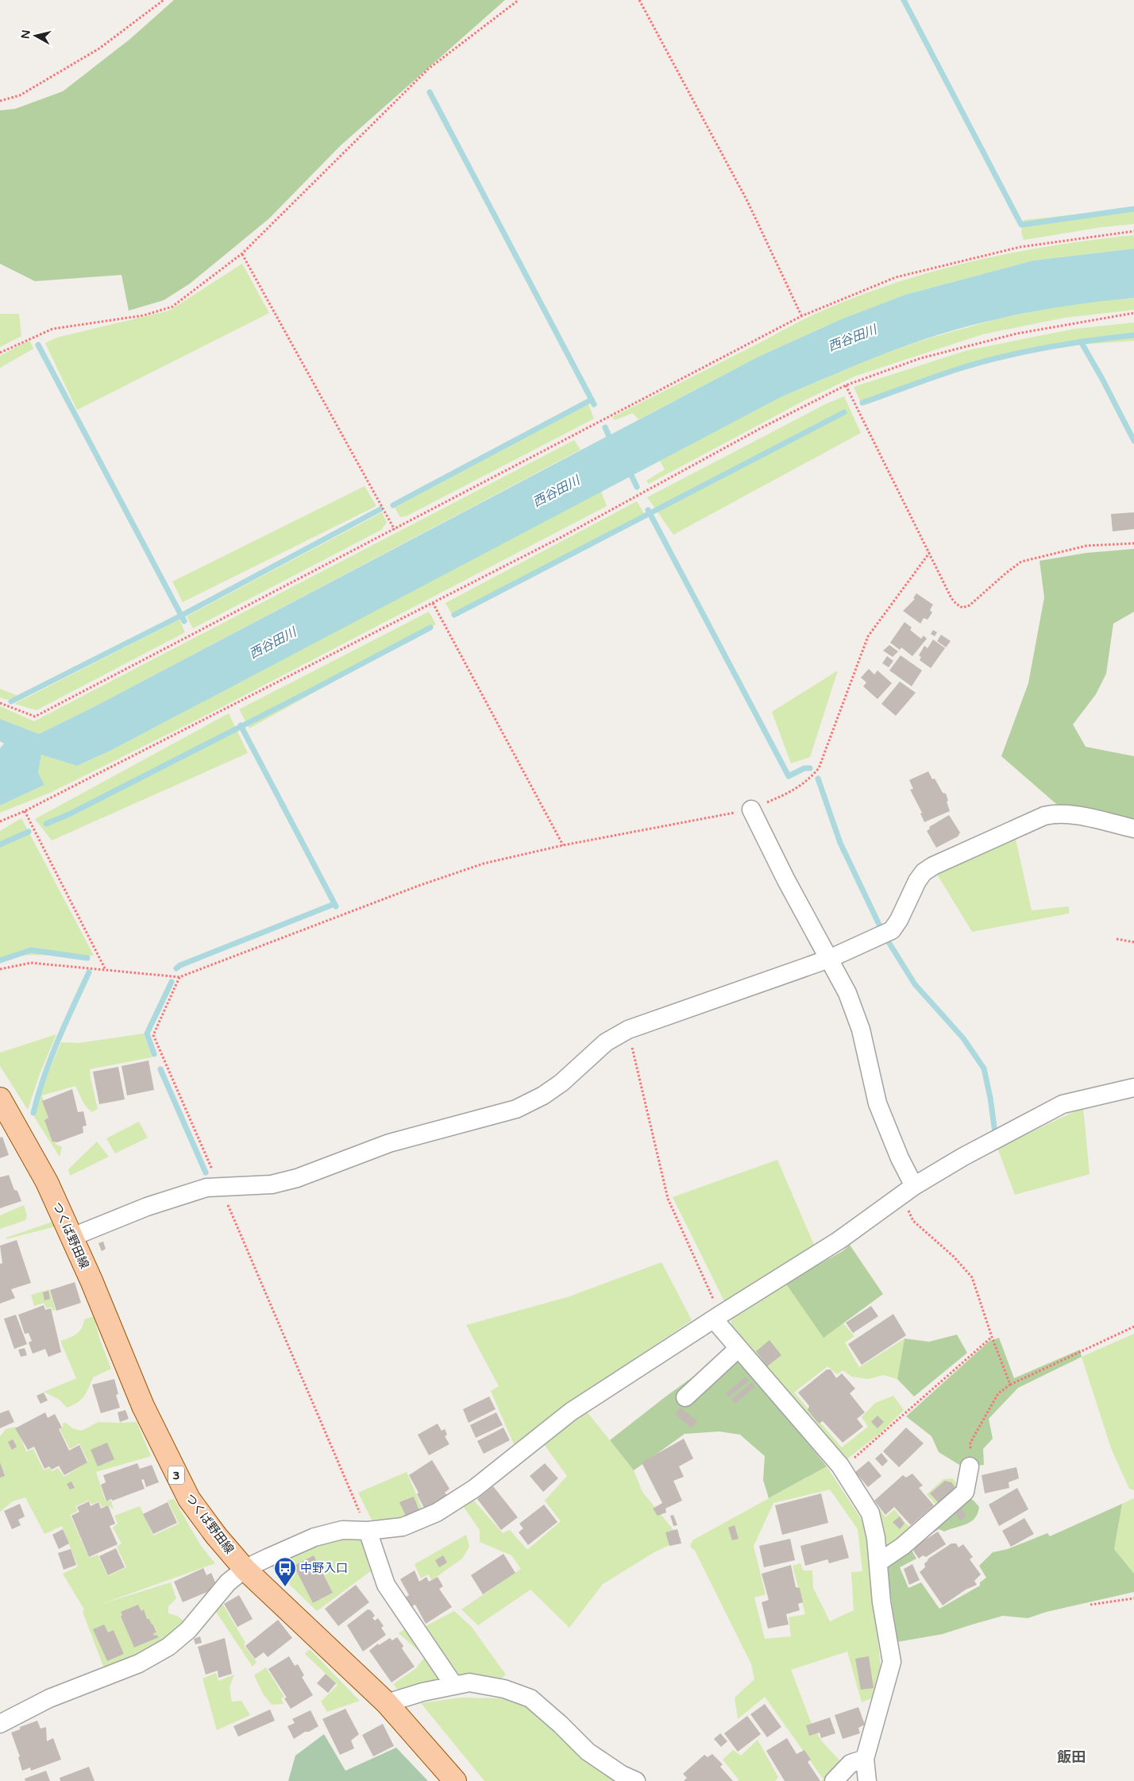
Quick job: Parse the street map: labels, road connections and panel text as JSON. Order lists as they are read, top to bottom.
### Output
{
  "streets": {
    "main road": ["つくば野田線", "3"]
  },
  "districts": ["飯田"],
  "water": ["西谷田川"],
  "places": {
    "bus stop": ["中野入口"]
  },
  "north": "left"
}
